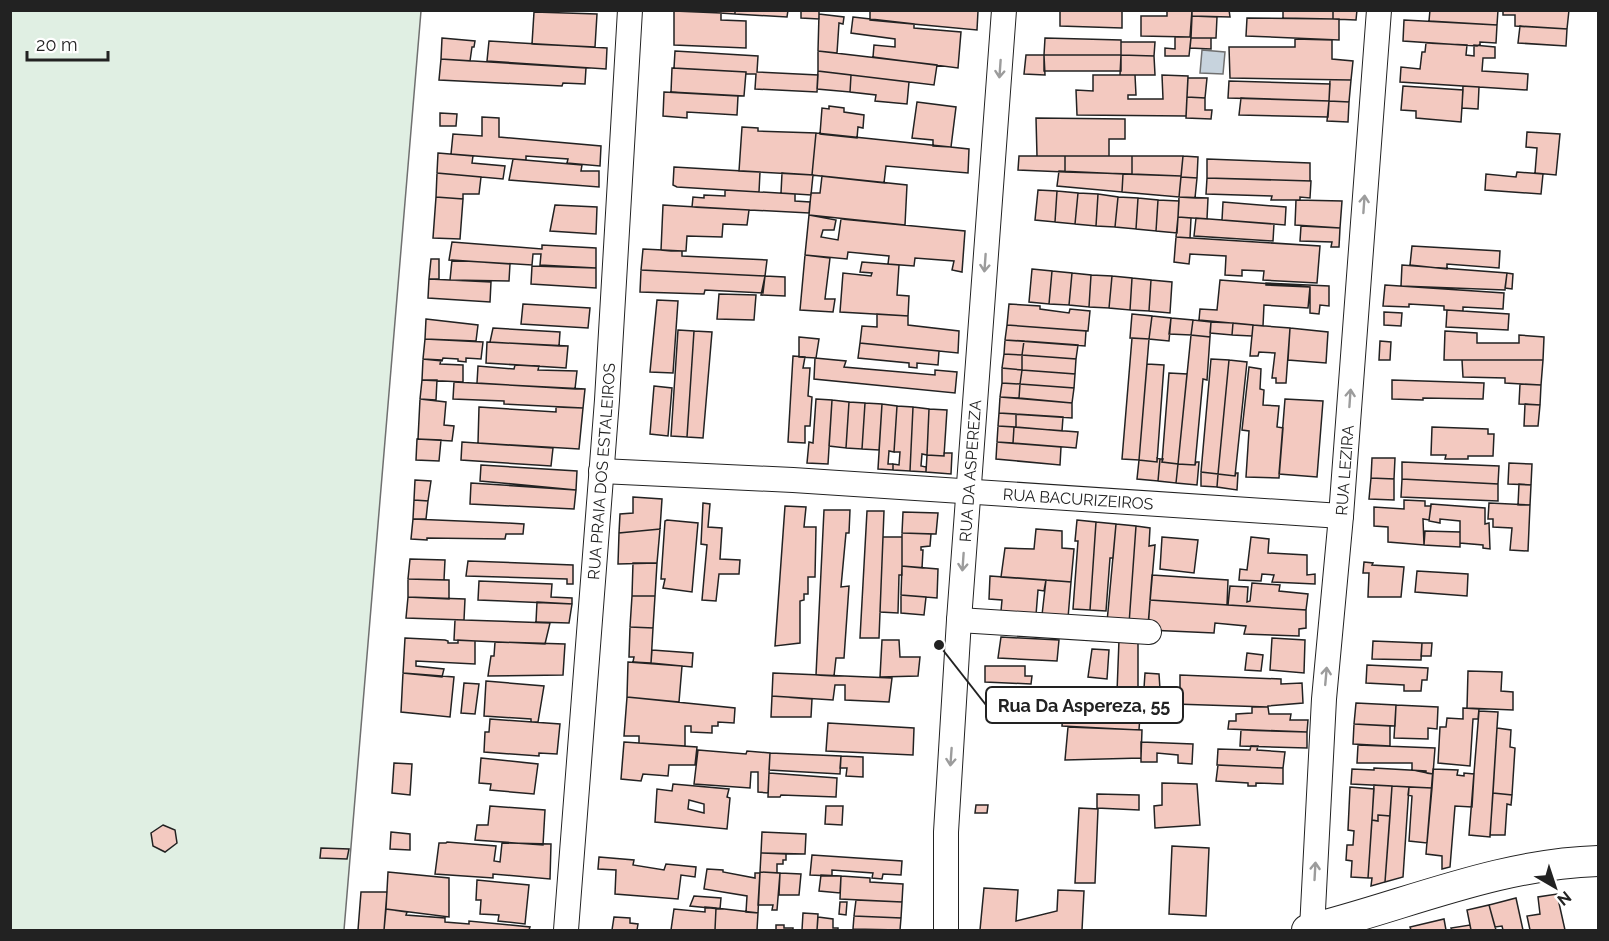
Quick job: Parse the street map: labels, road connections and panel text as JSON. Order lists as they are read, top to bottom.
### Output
{
  "streets": {
    "street": [
      "RUA DA ASPEREZA",
      "RUA LEZIRA",
      "RUA PRAIA DOS ESTALEIROS",
      "RUA BACURIZEIROS"
    ]
  },
  "crossings": [
    ["RUA DA ASPEREZA", "RUA BACURIZEIROS"],
    ["RUA LEZIRA", "RUA BACURIZEIROS"],
    ["RUA PRAIA DOS ESTALEIROS", "RUA BACURIZEIROS"]
  ],
  "one_way": ["RUA DA ASPEREZA", "RUA LEZIRA"],
  "places": ["Rua Da Aspereza, 55"],
  "scale_bar": "20 m",
  "north": "bottom right"
}
